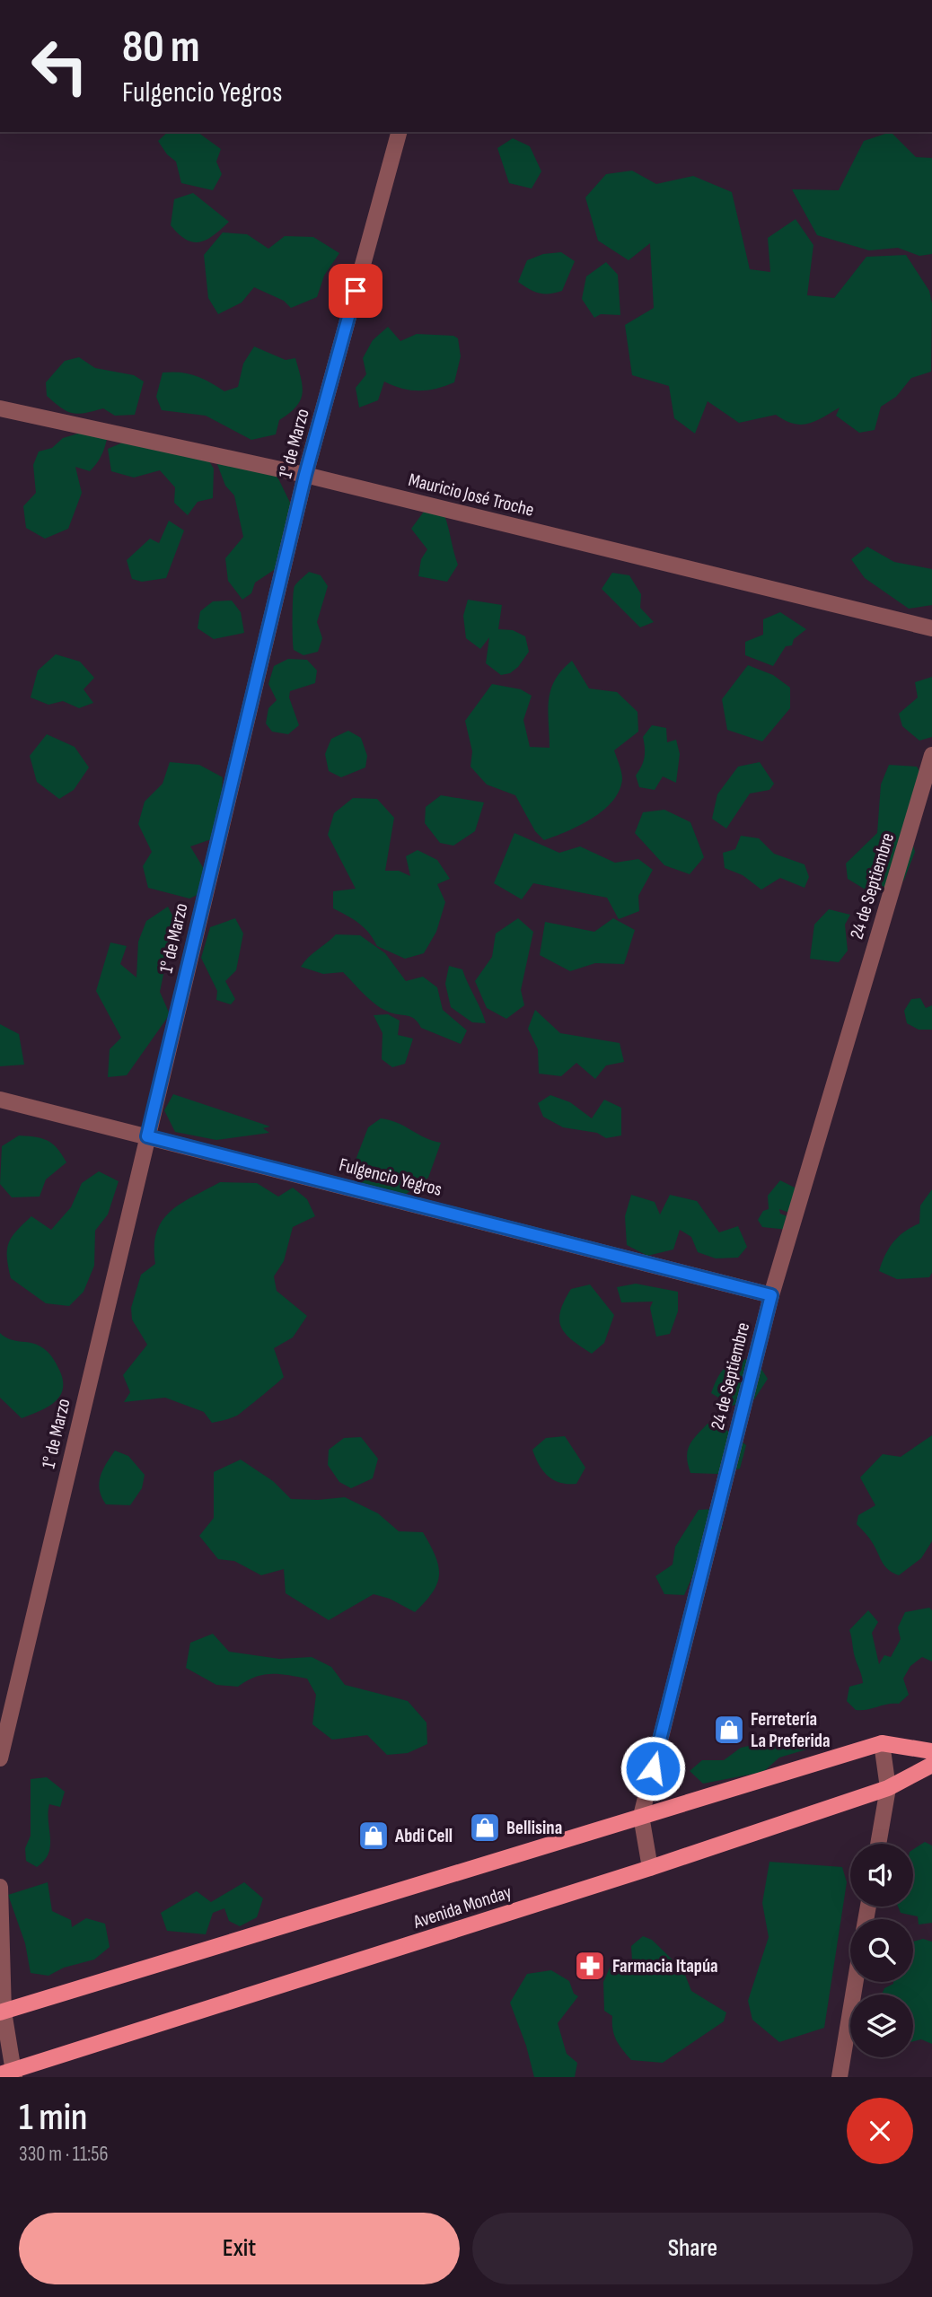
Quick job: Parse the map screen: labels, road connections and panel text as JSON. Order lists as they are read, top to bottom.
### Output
{
  "streets": {
    "main road": ["Avenida Monday"],
    "street": [
      "1° de Marzo",
      "Mauricio José Troche",
      "24 de Septiembre",
      "Fulgencio Yegros"
    ]
  },
  "crossings": [
    ["1° de Marzo", "Mauricio José Troche"],
    ["1° de Marzo", "Fulgencio Yegros"],
    ["24 de Septiembre", "Fulgencio Yegros"],
    ["24 de Septiembre", "Avenida Monday"]
  ],
  "places": {
    "shop": ["Ferretería La Preferida", "Bellisina", "Abdi Cell"],
    "pharmacy": ["Farmacia Itapúa"]
  },
  "page": {
    "turn": ["80 m", "Fulgencio Yegros"],
    "heading": ["1 min", "330 m · 11:56"],
    "buttons": ["Exit", "Share"]
  }
}
